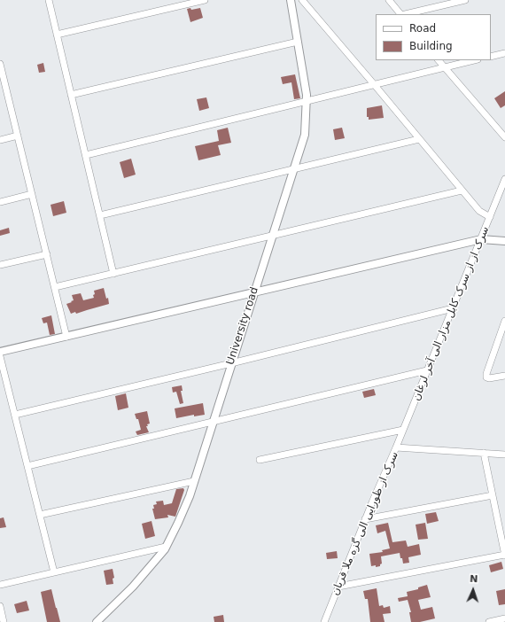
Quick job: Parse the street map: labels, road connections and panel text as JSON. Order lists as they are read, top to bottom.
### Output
{
  "streets": {
    "street": ["سرک از از سرک کابل مزار الی آخر لرغان", "University road", "سرک از ظورایی الی گزه ملا قربان"]
  },
  "crossings": [
    ["سرک از از سرک کابل مزار الی آخر لرغان", "سرک از ظورایی الی گزه ملا قربان"]
  ],
  "legend": ["Road", "Building"],
  "north": "top"
}
